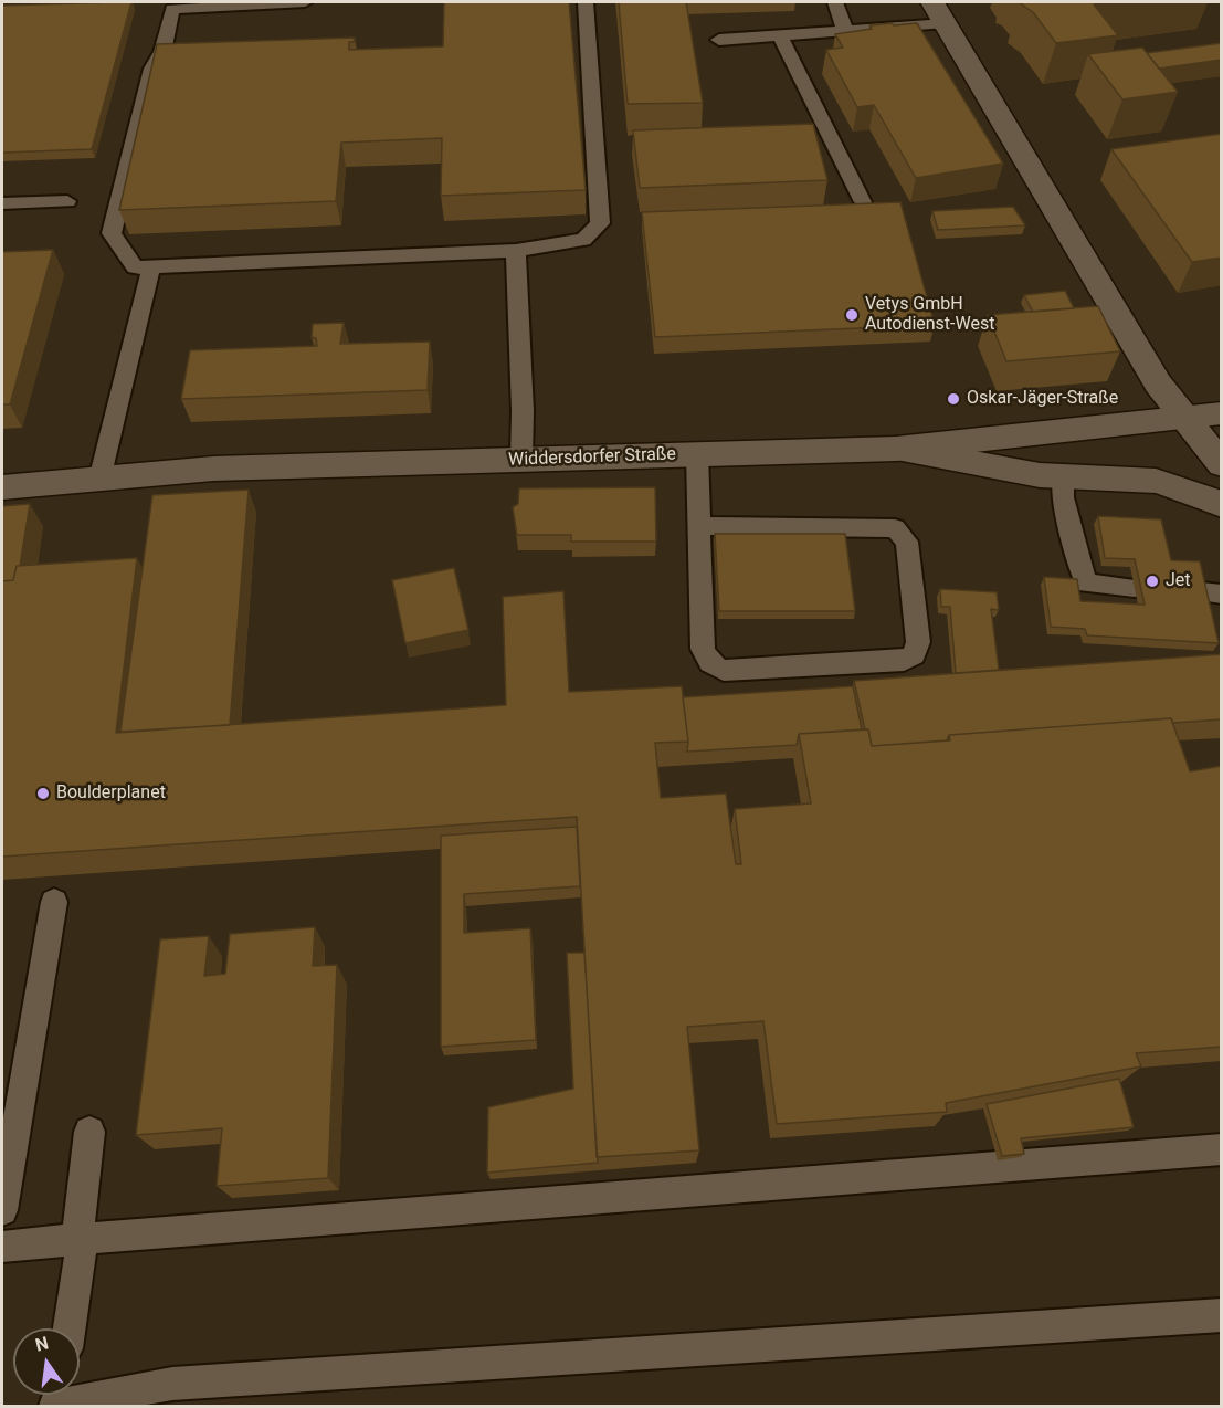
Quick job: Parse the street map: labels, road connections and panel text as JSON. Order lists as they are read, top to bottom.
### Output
{
  "streets": {
    "main road": ["Widdersdorfer Straße"]
  },
  "places": [
    "Vetys GmbH Autodienst-West",
    "Oskar-Jäger-Straße",
    "Jet",
    "Boulderplanet"
  ],
  "north": "top"
}
